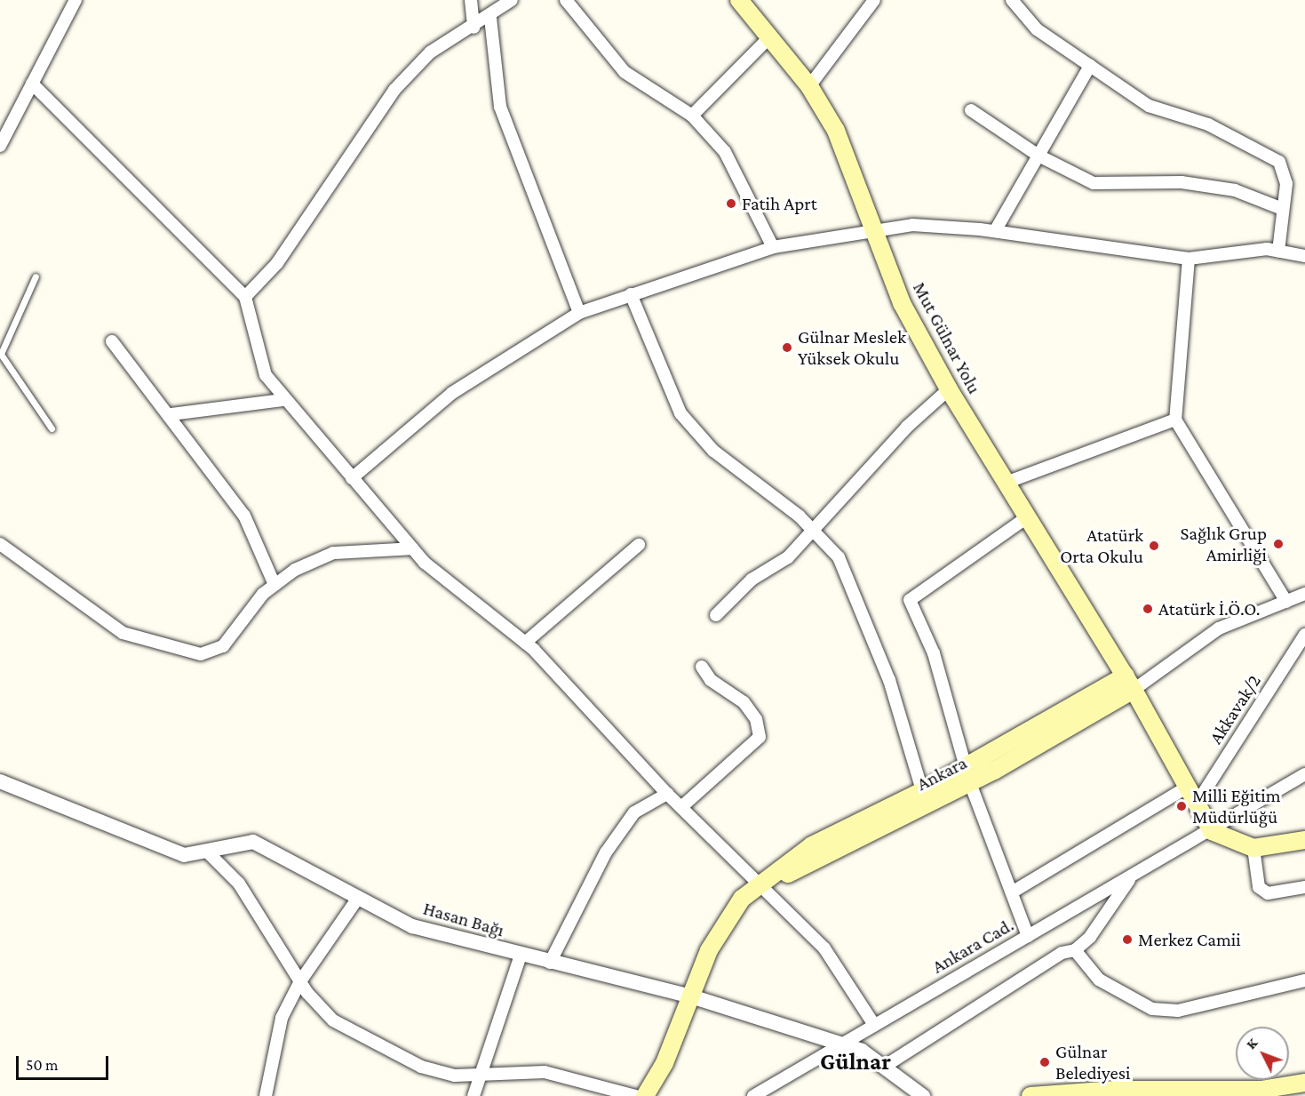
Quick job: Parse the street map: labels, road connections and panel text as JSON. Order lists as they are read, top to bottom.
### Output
{
  "streets": {
    "main road": ["Mut Gülnar Yolu", "Ankara"],
    "street": ["Akkavak/2", "Hasan Bağı", "Ankara Cad."]
  },
  "crossings": [
    ["Mut Gülnar Yolu", "Akkavak/2"],
    ["Mut Gülnar Yolu", "Ankara"],
    ["Mut Gülnar Yolu", "Ankara Cad."],
    ["Ankara", "Hasan Bağı"],
    ["Hasan Bağı", "Ankara Cad."]
  ],
  "districts": ["Gülnar"],
  "places": [
    "Fatih Aprt",
    "Gülnar Meslek Yüksek Okulu",
    "Sağlık Grup Amirliği",
    "Atatürk Orta Okulu",
    "Atatürk İ.Ö.O.",
    "Milli Eğitim Müdürlüğü",
    "Merkez Camii",
    "Gülnar Belediyesi"
  ],
  "scale_bar": "50 m",
  "north": "top left"
}
